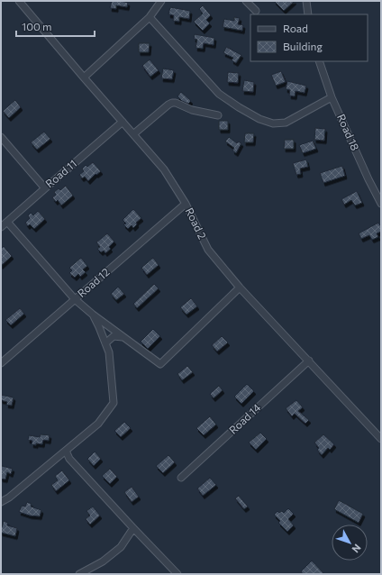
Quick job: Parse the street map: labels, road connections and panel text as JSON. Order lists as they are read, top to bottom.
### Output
{
  "streets": {
    "street": [
      "Road 18",
      "Road 11",
      "Road 2",
      "Road 12",
      "Road 14"
    ]
  },
  "crossings": [
    ["Road 11", "Road 2"],
    ["Road 2", "Road 12"],
    ["Road 2", "Road 14"]
  ],
  "legend": ["Road", "Building"],
  "scale_bar": "100 m",
  "north": "bottom right"
}
